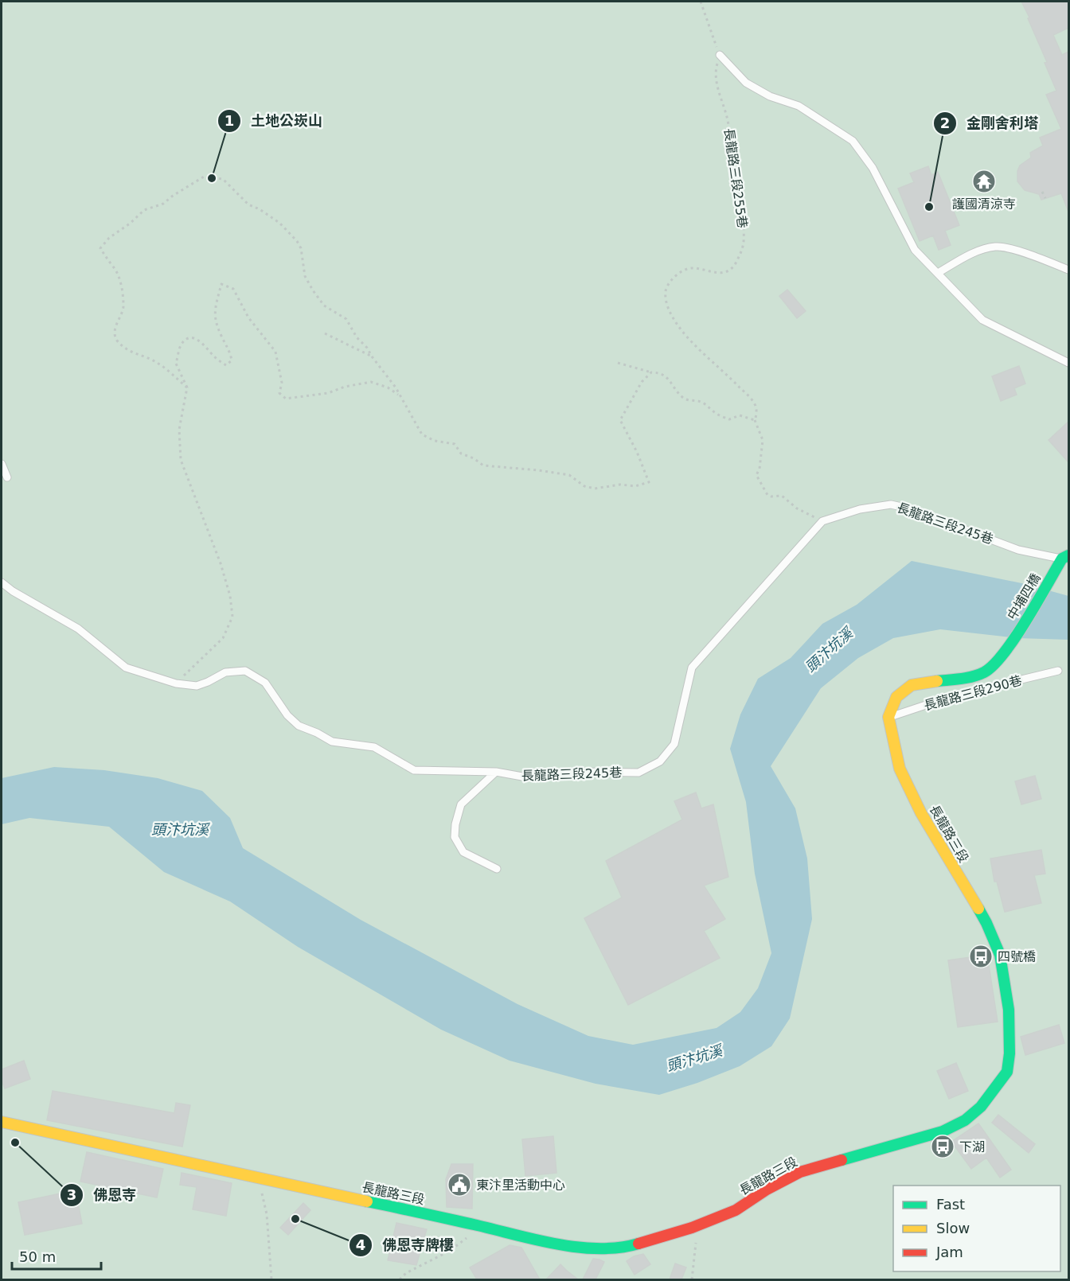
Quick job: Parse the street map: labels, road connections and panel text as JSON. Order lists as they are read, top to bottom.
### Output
{
  "streets": {
    "main road": ["中埔四橋", "長龍路三段"],
    "lane": ["長龍路三段245巷", "長龍路三段290巷"],
    "path": ["長龍路三段255巷"]
  },
  "crossings": [
    ["長龍路三段255巷", "長龍路三段245巷"],
    ["長龍路三段245巷", "中埔四橋"],
    ["中埔四橋", "長龍路三段290巷"],
    ["中埔四橋", "長龍路三段"],
    ["長龍路三段290巷", "長龍路三段"]
  ],
  "water": ["頭汴坑溪"],
  "places": {
    "other": [
      "土地公崁山",
      "金剛舍利塔",
      "佛恩寺",
      "佛恩寺牌樓"
    ],
    "temple": ["護國清涼寺"],
    "bus stop": ["四號橋", "下湖"],
    "public building": ["東汴里活動中心"]
  },
  "legend": ["Fast", "Slow", "Jam"],
  "scale_bar": "50 m"
}
